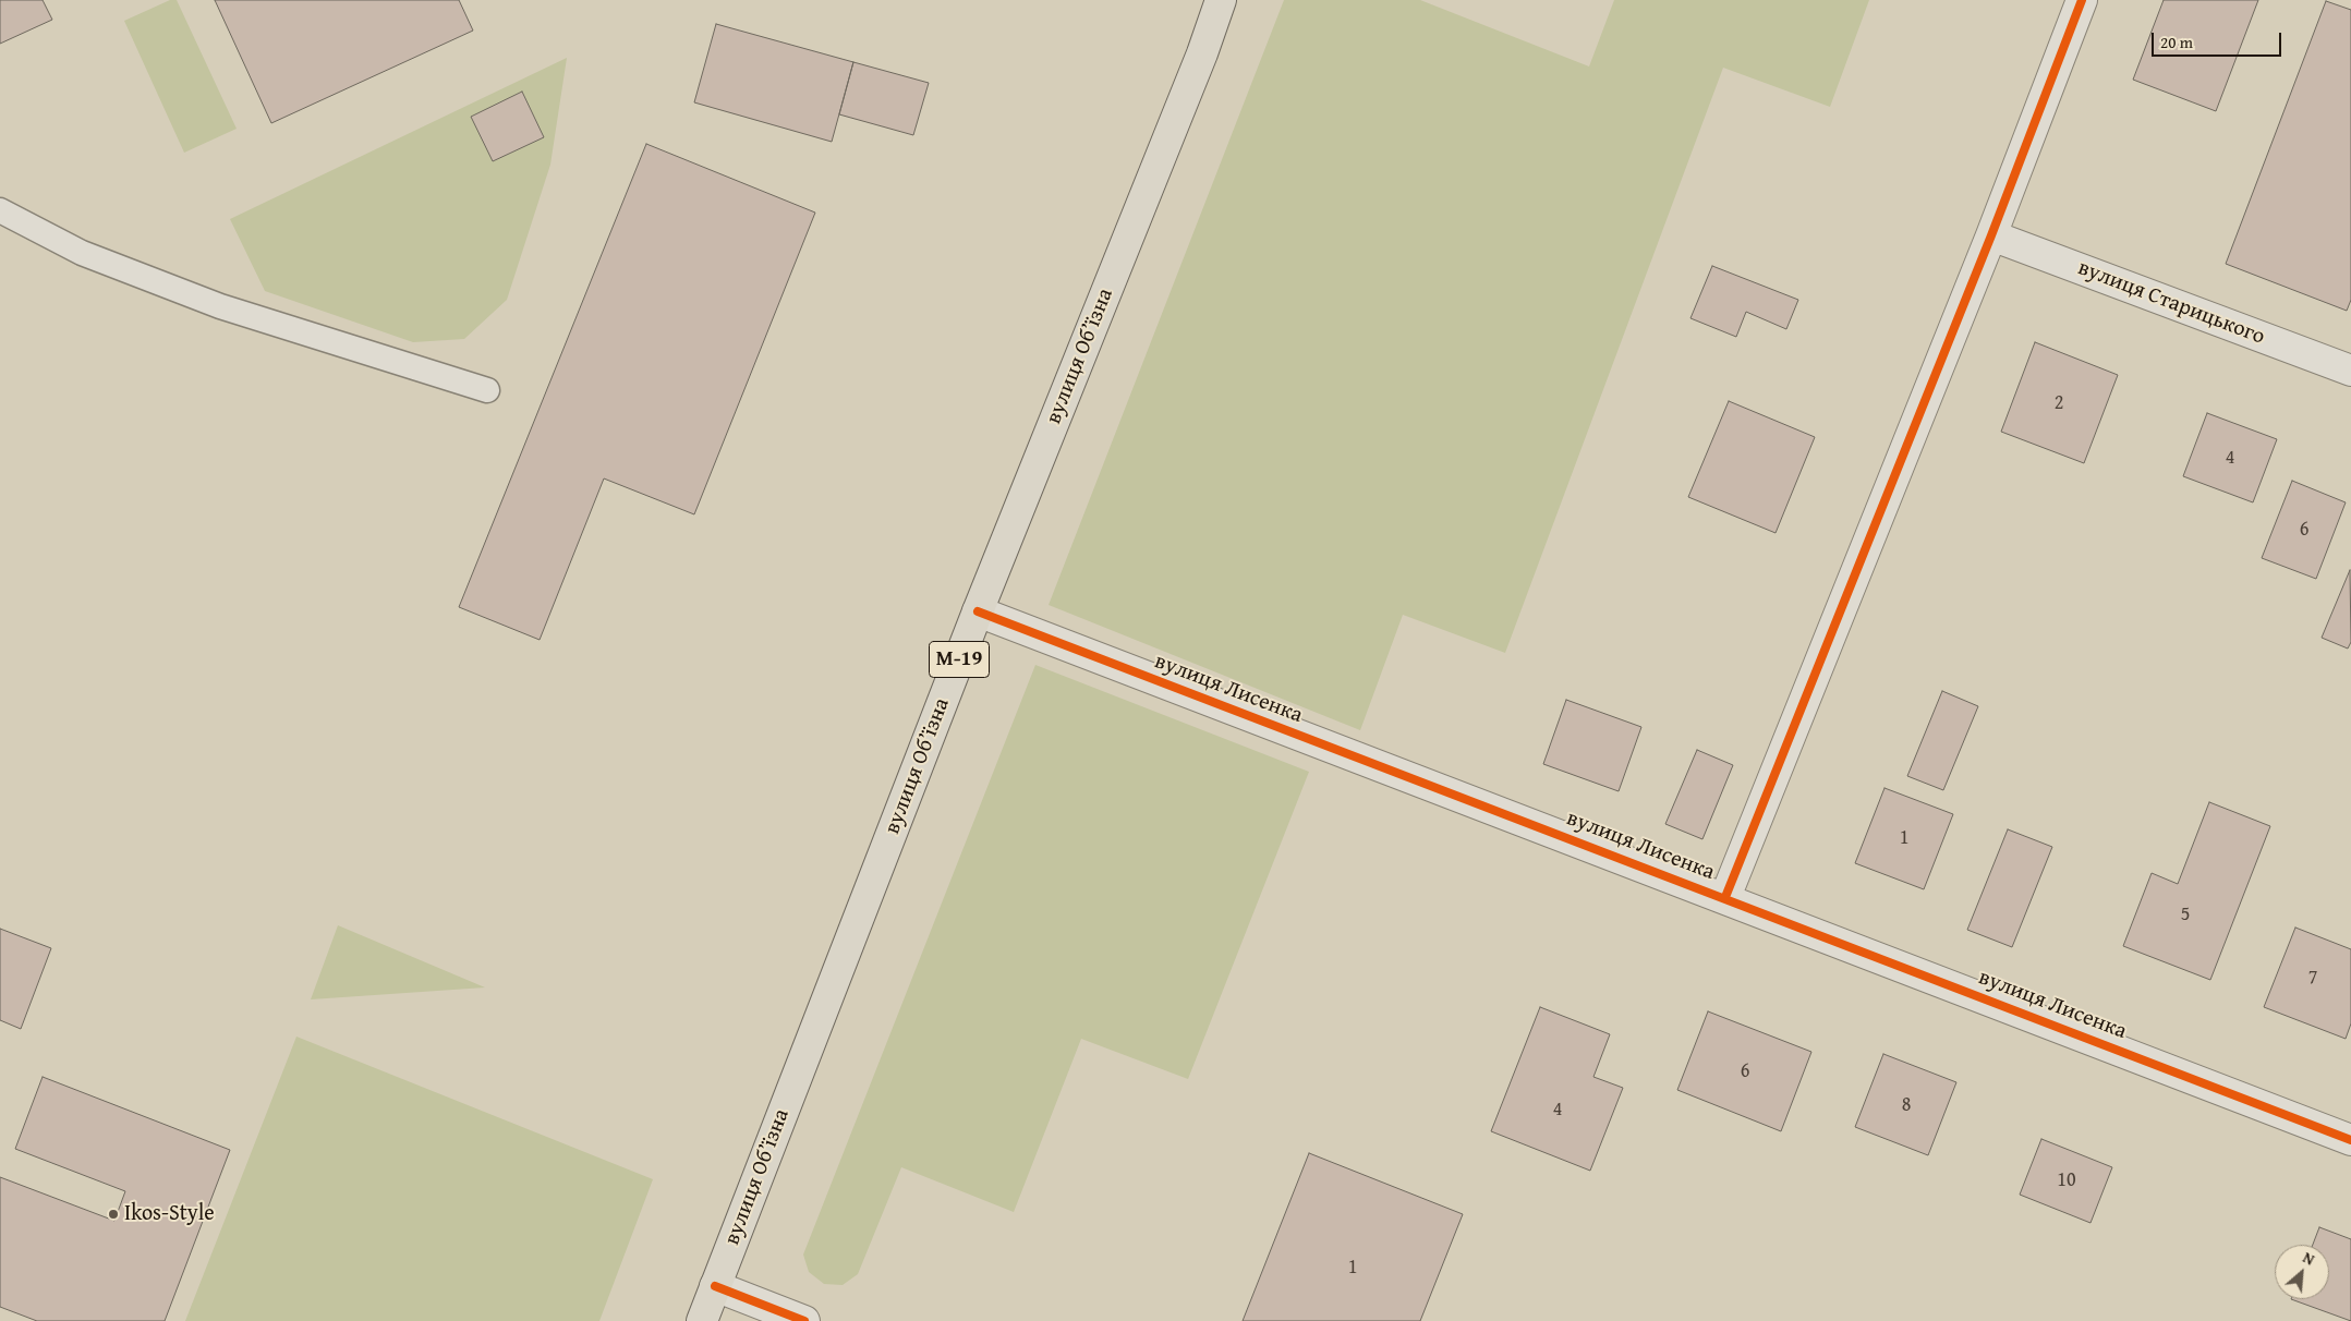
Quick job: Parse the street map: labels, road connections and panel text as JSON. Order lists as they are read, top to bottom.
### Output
{
  "streets": {
    "highway": ["вулиця Об’їзна", "М-19"],
    "street": ["вулиця Старицького", "вулиця Лисенка"]
  },
  "crossings": [
    ["вулиця Об’їзна", "вулиця Лисенка"]
  ],
  "places": ["Ikos-Style"],
  "house_numbers": [
    "2",
    "4",
    "6",
    "1",
    "5",
    "7",
    "6",
    "8",
    "4",
    "10",
    "1"
  ],
  "scale_bar": "20 m",
  "north": "top right"
}
